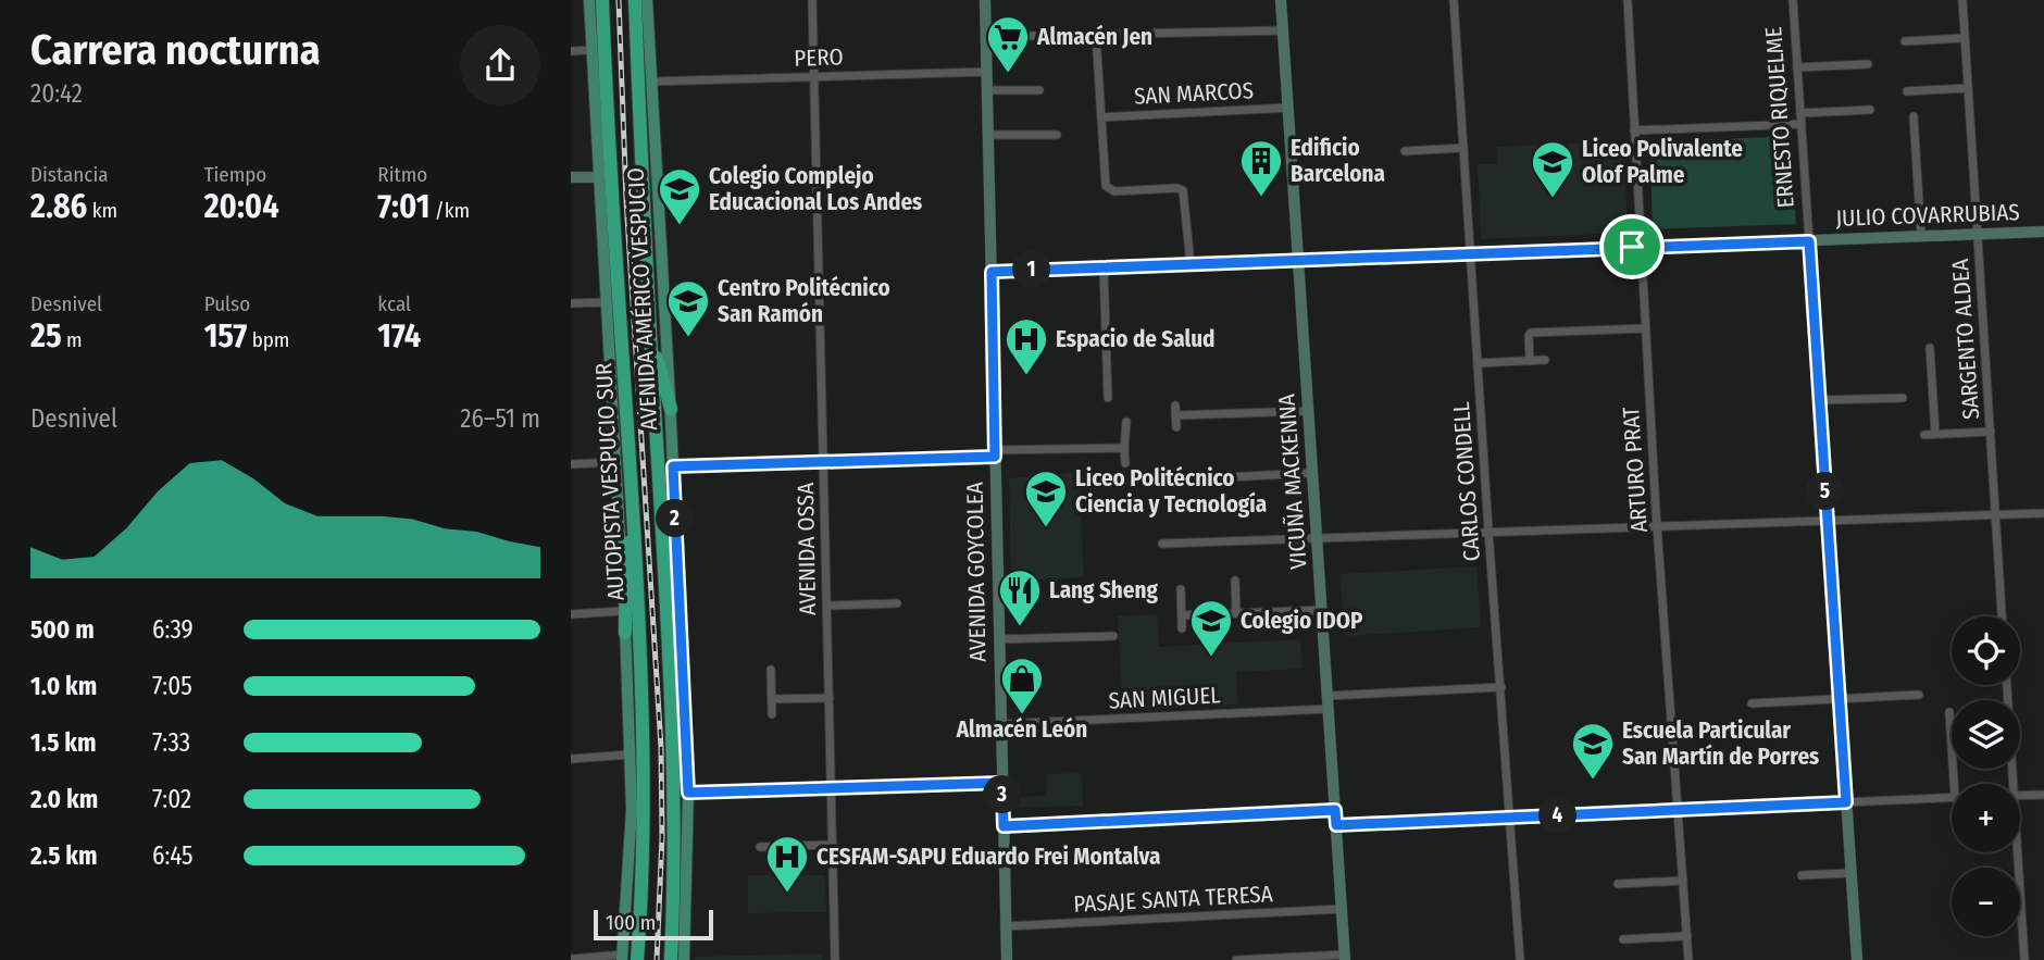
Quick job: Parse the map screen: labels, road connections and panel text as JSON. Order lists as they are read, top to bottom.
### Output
{
  "streets": {
    "highway": ["AUTOPISTA VESPUCIO SUR"],
    "main road": ["AVENIDA AMÉRICO VESPUCIO"],
    "street": [
      "PERO",
      "SAN MARCOS",
      "ERNESTO RIQUELME",
      "JULIO COVARRUBIAS",
      "SARGENTO ALDEA",
      "ARTURO PRAT",
      "VICUÑA MACKENNA",
      "CARLOS CONDELL",
      "AVENIDA OSSA",
      "AVENIDA GOYCOLEA",
      "SAN MIGUEL",
      "PASAJE SANTA TERESA"
    ]
  },
  "crossings": [
    ["PERO", "AVENIDA AMÉRICO VESPUCIO"],
    ["PERO", "AVENIDA OSSA"],
    ["PERO", "AVENIDA GOYCOLEA"],
    ["SAN MARCOS", "VICUÑA MACKENNA"],
    ["ERNESTO RIQUELME", "JULIO COVARRUBIAS"],
    ["JULIO COVARRUBIAS", "SARGENTO ALDEA"],
    ["JULIO COVARRUBIAS", "ARTURO PRAT"],
    ["JULIO COVARRUBIAS", "VICUÑA MACKENNA"],
    ["JULIO COVARRUBIAS", "CARLOS CONDELL"],
    ["JULIO COVARRUBIAS", "AVENIDA GOYCOLEA"],
    ["VICUÑA MACKENNA", "SAN MIGUEL"],
    ["VICUÑA MACKENNA", "PASAJE SANTA TERESA"],
    ["AVENIDA GOYCOLEA", "SAN MIGUEL"],
    ["AVENIDA GOYCOLEA", "PASAJE SANTA TERESA"]
  ],
  "places": {
    "supermarket": ["Almacén Jen"],
    "building": ["Edificio Barcelona"],
    "school or university": [
      "Liceo Polivalente Olof Palme",
      "Colegio Complejo Educacional Los Andes",
      "Centro Politécnico San Ramón",
      "Liceo Politécnico Ciencia y Tecnología",
      "Colegio IDOP",
      "Escuela Particular San Martín de Porres"
    ],
    "hospital": ["Espacio de Salud", "CESFAM-SAPU Eduardo Frei Montalva"],
    "restaurant": ["Lang Sheng"],
    "shop": ["Almacén León"]
  },
  "scale_bar": "100 m",
  "page": {
    "heading": ["Carrera nocturna", "20:42"],
    "stats": [
      ["Distancia", "2.86 km"],
      ["Tiempo", "20:04"],
      ["Ritmo", "7:01 /km"],
      ["Desnivel", "25 m"],
      ["Pulso", "157 bpm"],
      ["kcal", "174"]
    ],
    "pins": [
      "1",
      "5",
      "2",
      "3",
      "4"
    ],
    "chart": ["Desnivel", "26–51 m"],
    "list": [
      {
        "name": "500 m",
        "note": "6:39"
      },
      {
        "name": "1.0 km",
        "note": "7:05"
      },
      {
        "name": "1.5 km",
        "note": "7:33"
      },
      {
        "name": "2.0 km",
        "note": "7:02"
      },
      {
        "name": "2.5 km",
        "note": "6:45"
      }
    ],
    "map_buttons": ["+", "−"],
    "scale": "100 m"
  }
}
